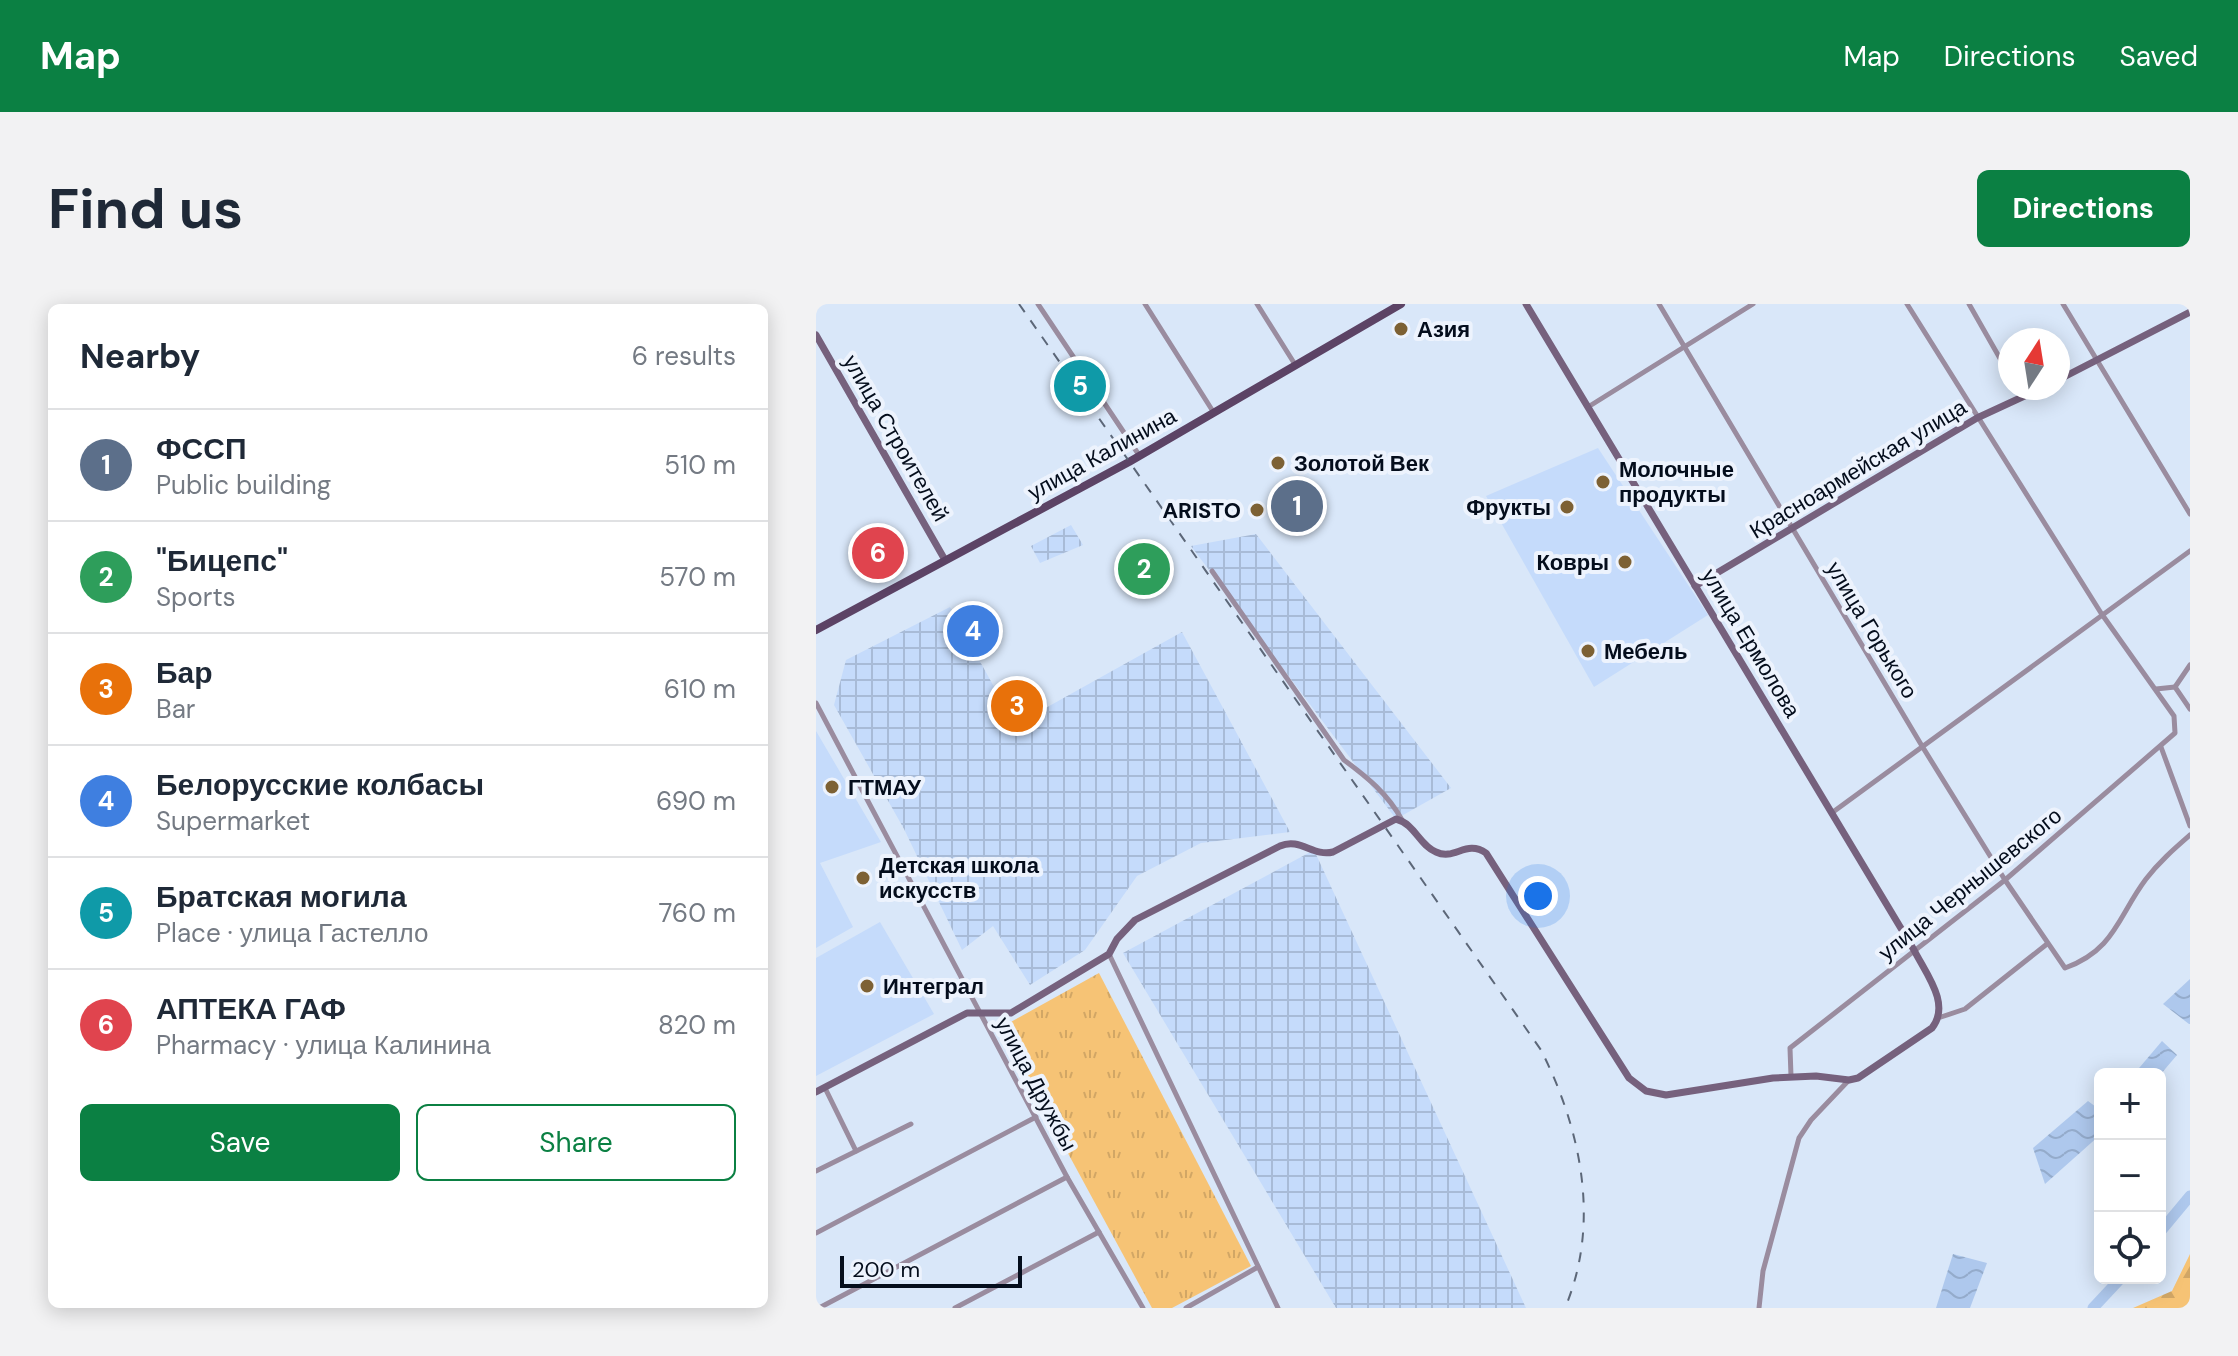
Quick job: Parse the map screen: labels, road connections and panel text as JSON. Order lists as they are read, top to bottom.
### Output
{
  "streets": {
    "main road": ["улица Калинина"],
    "street": [
      "улица Строителей",
      "Красноармейская улица",
      "улица Горького",
      "улица Ермолова",
      "улица Чернышевского",
      "улица Дружбы"
    ]
  },
  "crossings": [
    ["улица Строителей", "улица Калинина"],
    ["Красноармейская улица", "улица Горького"],
    ["Красноармейская улица", "улица Ермолова"],
    ["улица Горького", "улица Чернышевского"],
    ["улица Ермолова", "улица Чернышевского"]
  ],
  "places": [
    "Азия",
    "Золотой Век",
    "Молочные продукты",
    "Фрукты",
    "ARISTO",
    "Ковры",
    "Мебель",
    "ГТМАУ",
    "Детская школа искусств",
    "Интеграл"
  ],
  "scale_bar": "200 m",
  "north": "top",
  "page": {
    "header": "Map",
    "nav": ["Map", "Directions", "Saved"],
    "buttons": [
      "Directions",
      ["Save", "Share"]
    ],
    "title": "Find us",
    "heading": ["Nearby", "6 results"],
    "pins": [
      "5",
      "1",
      "6",
      "2",
      "4",
      "3"
    ],
    "list": [
      {
        "mark": "1",
        "name": "ФССП",
        "note": "Public building",
        "value": "510 m"
      },
      {
        "mark": "2",
        "name": "\"Бицепс\"",
        "note": "Sports",
        "value": "570 m"
      },
      {
        "mark": "3",
        "name": "Бар",
        "note": "Bar",
        "value": "610 m"
      },
      {
        "mark": "4",
        "name": "Белорусские колбасы",
        "note": "Supermarket",
        "value": "690 m"
      },
      {
        "mark": "5",
        "name": "Братская могила",
        "note": "Place · улица Гастелло",
        "value": "760 m"
      },
      {
        "mark": "6",
        "name": "АПТЕКА ГАФ",
        "note": "Pharmacy · улица Калинина",
        "value": "820 m"
      }
    ],
    "map_buttons": ["+", "−"],
    "scale": "200 m"
  }
}
